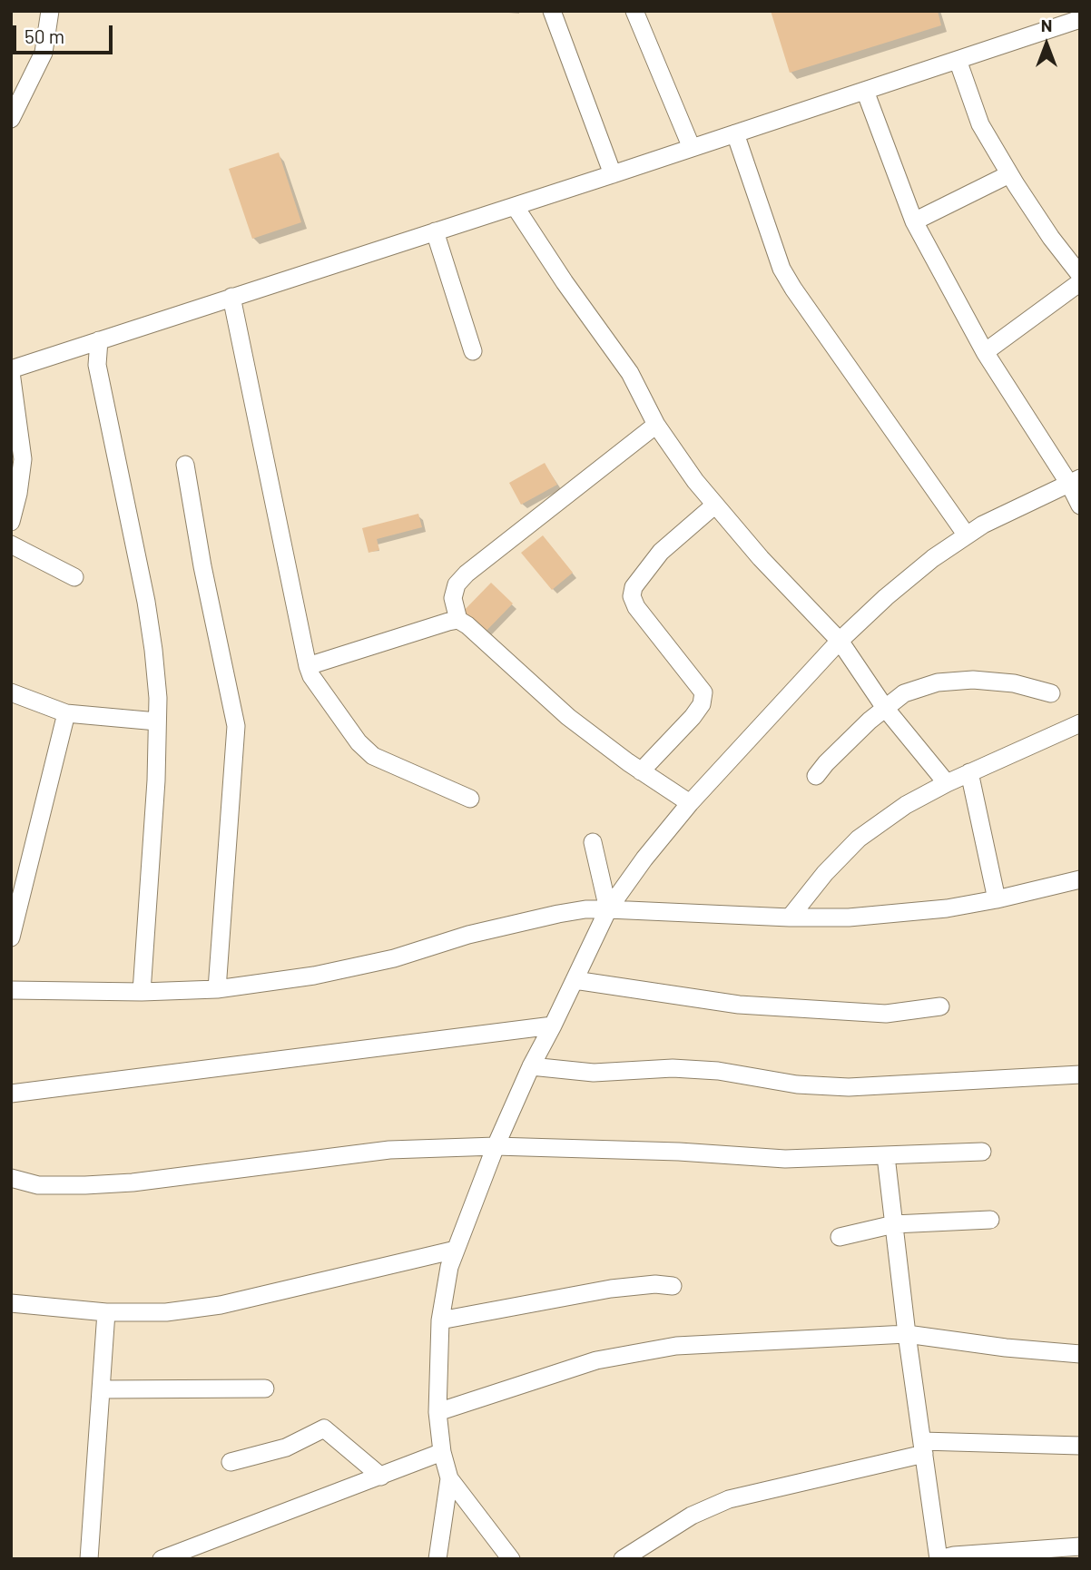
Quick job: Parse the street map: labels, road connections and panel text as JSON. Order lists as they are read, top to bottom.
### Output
{
  "scale_bar": "50 m",
  "north": "top"
}
